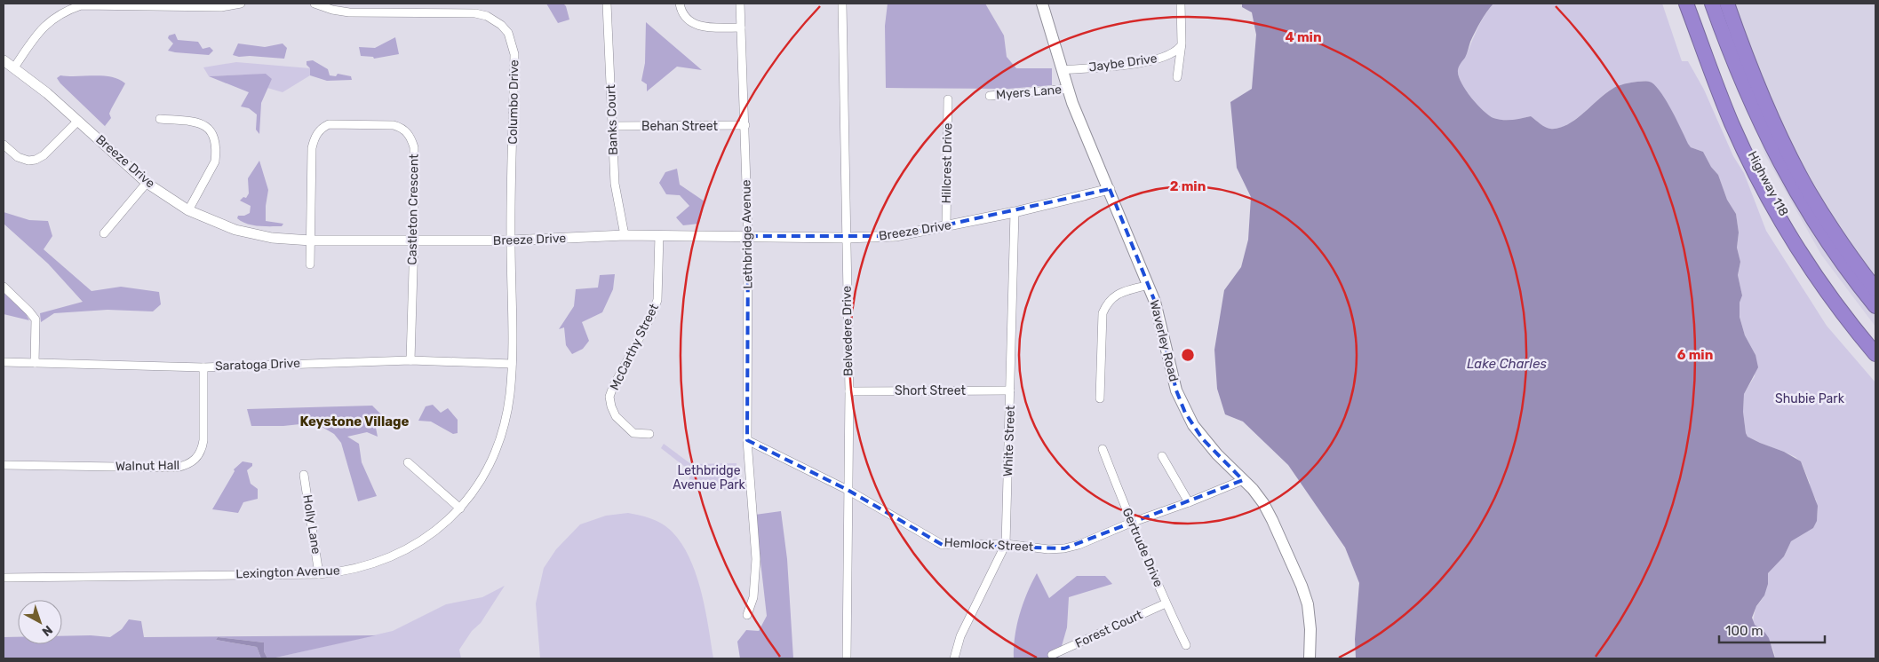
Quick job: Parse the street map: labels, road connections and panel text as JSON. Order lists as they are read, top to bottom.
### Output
{
  "streets": {
    "highway": ["Highway 118"],
    "main road": ["Waverley Road"],
    "street": [
      "Jaybe Drive",
      "Myers Lane",
      "Columbo Drive",
      "Banks Court",
      "Behan Street",
      "Breeze Drive",
      "Hillcrest Drive",
      "Castleton Crescent",
      "Lethbridge Avenue",
      "Belvedere Drive",
      "McCarthy Street",
      "Saratoga Drive",
      "Short Street",
      "White Street",
      "Walnut Hall",
      "Holly Lane",
      "Hemlock Street",
      "Gertrude Drive",
      "Lexington Avenue",
      "Forest Court"
    ]
  },
  "crossings": [
    ["Jaybe Drive", "Waverley Road"],
    ["Myers Lane", "Waverley Road"],
    ["Columbo Drive", "Breeze Drive"],
    ["Columbo Drive", "Lexington Avenue"],
    ["Banks Court", "Behan Street"],
    ["Banks Court", "Breeze Drive"],
    ["Behan Street", "Lethbridge Avenue"],
    ["Breeze Drive", "Hillcrest Drive"],
    ["Breeze Drive", "Castleton Crescent"],
    ["Breeze Drive", "Lethbridge Avenue"],
    ["Breeze Drive", "Belvedere Drive"],
    ["Breeze Drive", "Waverley Road"],
    ["Breeze Drive", "McCarthy Street"],
    ["Breeze Drive", "White Street"],
    ["Breeze Drive", "Lexington Avenue"],
    ["Castleton Crescent", "Saratoga Drive"],
    ["Lethbridge Avenue", "Hemlock Street"],
    ["Belvedere Drive", "Short Street"],
    ["Belvedere Drive", "Hemlock Street"],
    ["Waverley Road", "Hemlock Street"],
    ["Saratoga Drive", "Walnut Hall"],
    ["Saratoga Drive", "Lexington Avenue"],
    ["Short Street", "White Street"],
    ["White Street", "Hemlock Street"],
    ["Holly Lane", "Lexington Avenue"],
    ["Hemlock Street", "Gertrude Drive"],
    ["Gertrude Drive", "Forest Court"]
  ],
  "districts": ["Keystone Village"],
  "water": ["Lake Charles"],
  "parks": ["Shubie Park", "Lethbridge Avenue Park"],
  "scale_bar": "100 m",
  "north": "bottom right",
  "rings": ["4 min", "2 min", "6 min"]
}
